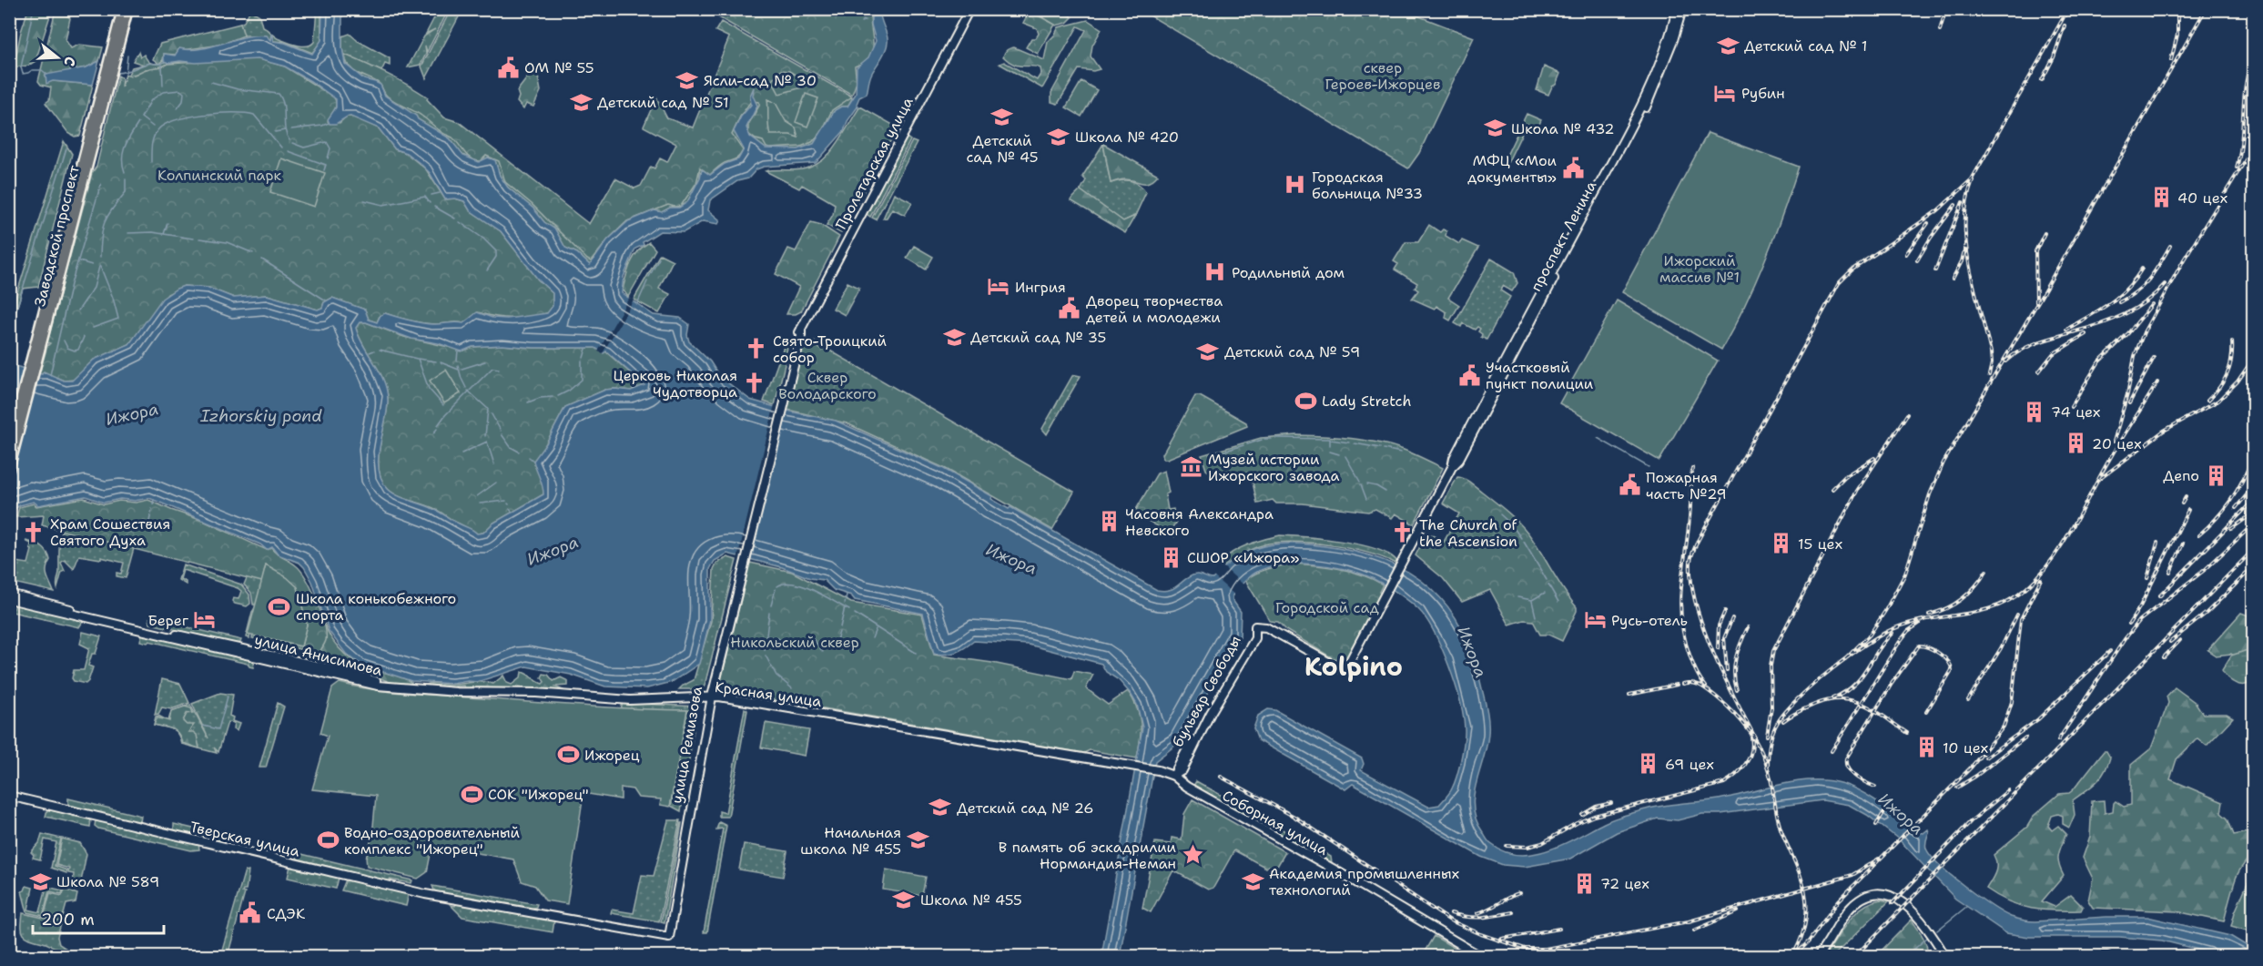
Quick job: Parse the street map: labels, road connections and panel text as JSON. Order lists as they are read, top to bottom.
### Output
{
  "streets": {
    "main road": [
      "Пролетарская улица",
      "Заводской проспект",
      "проспект Ленина",
      "улица Анисимова",
      "бульвар Свободы",
      "Красная улица",
      "улица Ремизова",
      "Соборная улица",
      "Тверская улица"
    ]
  },
  "crossings": [
    ["Пролетарская улица", "улица Ремизова"],
    ["проспект Ленина", "бульвар Свободы"],
    ["улица Анисимова", "Красная улица"],
    ["бульвар Свободы", "Красная улица"],
    ["бульвар Свободы", "Соборная улица"],
    ["Красная улица", "улица Ремизова"],
    ["Красная улица", "Соборная улица"],
    ["улица Ремизова", "Тверская улица"]
  ],
  "districts": ["Kolpino"],
  "water": ["Ижора", "Izhorskiy pond"],
  "parks": [
    "сквер Героев-Ижорцев",
    "Колпинский парк",
    "Ижорский массив №1",
    "Сквер Володарского",
    "Городской сад",
    "Никольский сквер"
  ],
  "places": {
    "school or university": [
      "Детский сад № 1",
      "Ясли-сад № 30",
      "Детский сад № 51",
      "Детский сад № 45",
      "Школа № 432",
      "Школа № 420",
      "Детский сад № 35",
      "Детский сад № 59",
      "Детский сад № 26",
      "Начальная школа № 455",
      "Школа № 589",
      "Академия промышленных технологий",
      "Школа № 455"
    ],
    "public building": [
      "ОМ № 55",
      "МФЦ «Мои документы»",
      "Дворец творчества детей и молодежи",
      "Участковый пункт полиции",
      "Пожарная часть №29",
      "СДЭК"
    ],
    "hotel": [
      "Рубин",
      "Ингрия",
      "Берег",
      "Русь-отель"
    ],
    "hospital": ["Городская больница №33", "Родильный дом"],
    "building": [
      "40 цех",
      "74 цех",
      "20 цех",
      "Депо",
      "Часовня Александра Невского",
      "15 цех",
      "СШОР «Ижора»",
      "10 цех",
      "69 цех",
      "72 цех"
    ],
    "church": [
      "Свято-Троицкий собор",
      "Церковь Николая Чудотворца",
      "Храм Сошествия Святого Духа",
      "The Church of the Ascension"
    ],
    "sports": [
      "Lady Stretch",
      "Школа конькобежного спорта",
      "Ижорец",
      "СОК \"Ижорец\"",
      "Водно-оздоровительный комплекс \"Ижорец\""
    ],
    "museum": ["Музей истории Ижорского завода"],
    "place": ["В память об эскадрилии Нормандия-Неман"]
  },
  "scale_bar": "200 m",
  "north": "right"
}
